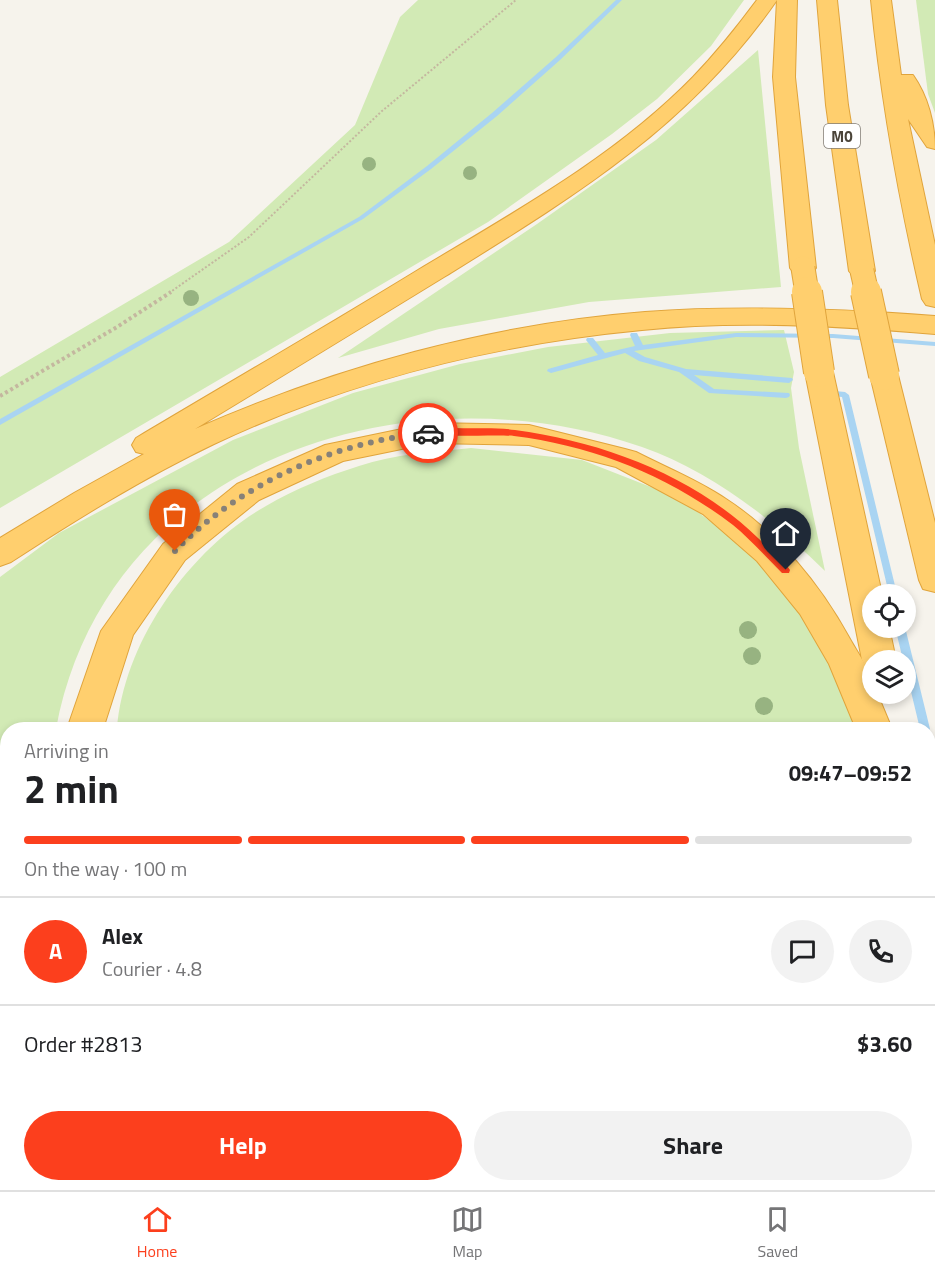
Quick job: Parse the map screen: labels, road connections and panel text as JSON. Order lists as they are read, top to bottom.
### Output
{
  "streets": {
    "highway": ["M0"]
  },
  "page": {
    "heading": ["2 min", "Arriving in", "09:47–09:52"],
    "panel": [
      "Alex",
      "Courier · 4.8",
      "Order #2813",
      "$3.60"
    ],
    "bar": "On the way · 100 m",
    "round": "A",
    "buttons": ["Help", "Share"],
    "tabs": ["Home", "Map", "Saved"]
  }
}
